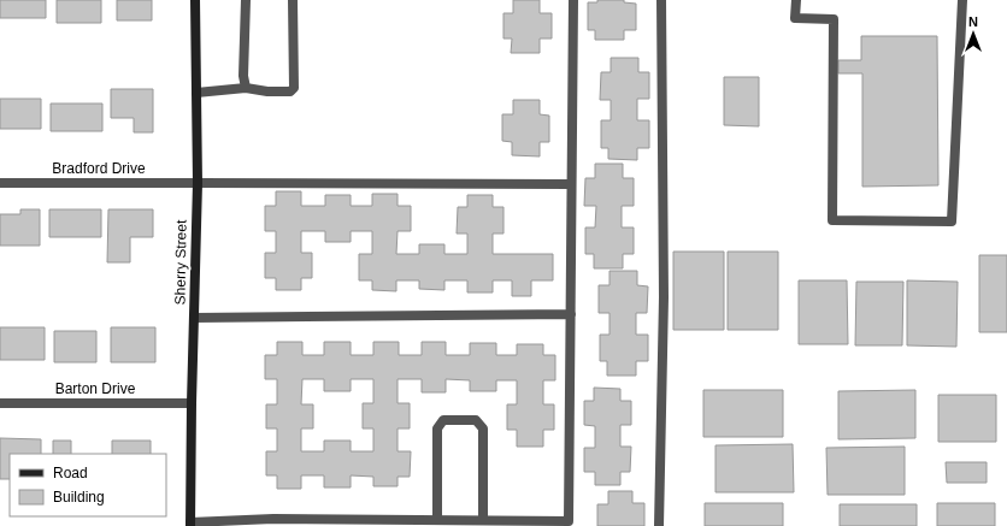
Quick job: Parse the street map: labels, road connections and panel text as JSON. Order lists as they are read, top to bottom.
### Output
{
  "streets": {
    "street": ["Bradford Drive", "Sherry Street", "Barton Drive"]
  },
  "crossings": [
    ["Bradford Drive", "Sherry Street"],
    ["Sherry Street", "Barton Drive"]
  ],
  "legend": ["Road", "Building"],
  "north": "top"
}
